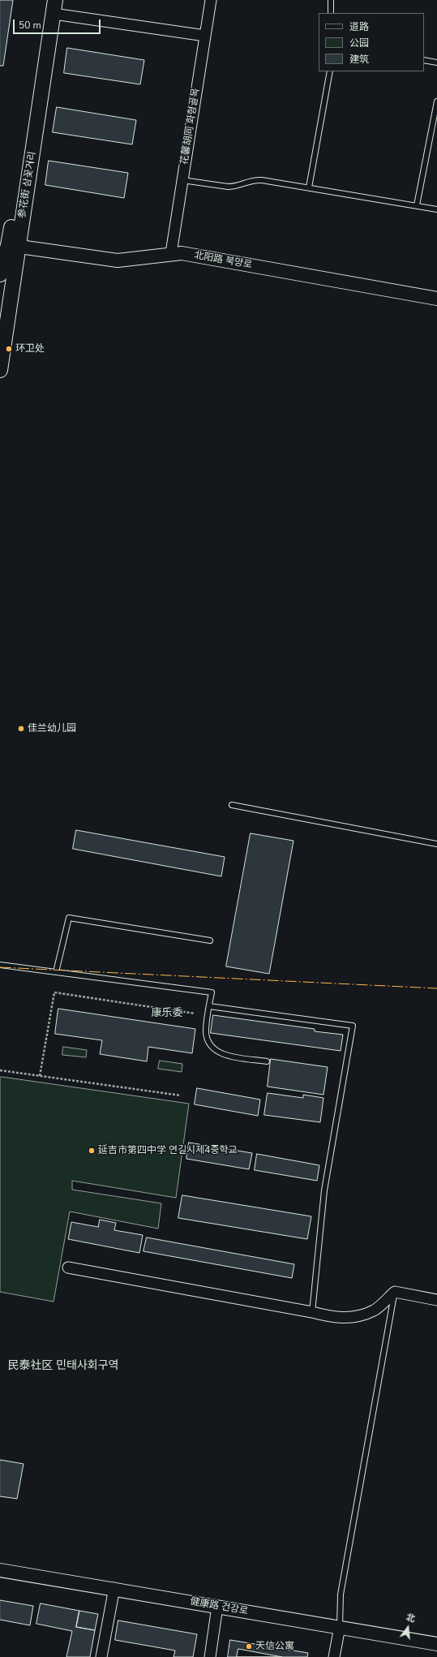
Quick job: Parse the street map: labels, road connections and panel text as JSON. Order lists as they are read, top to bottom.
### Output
{
  "streets": {
    "main road": ["参花街 삼꽃거리"],
    "street": ["花馨胡同 화형골목", "北阳路 북양로", "健康路 건강로"]
  },
  "crossings": [
    ["花馨胡同 화형골목", "北阳路 북양로"],
    ["参花街 삼꽃거리", "北阳路 북양로"]
  ],
  "districts": ["康乐委", "民泰社区 민태사회구역"],
  "places": [
    "环卫处",
    "佳兰幼儿园",
    "延吉市第四中学 연길시제4중학교",
    "天信公寓"
  ],
  "legend": ["道路", "公园", "建筑"],
  "scale_bar": "50 m",
  "north": "top"
}
